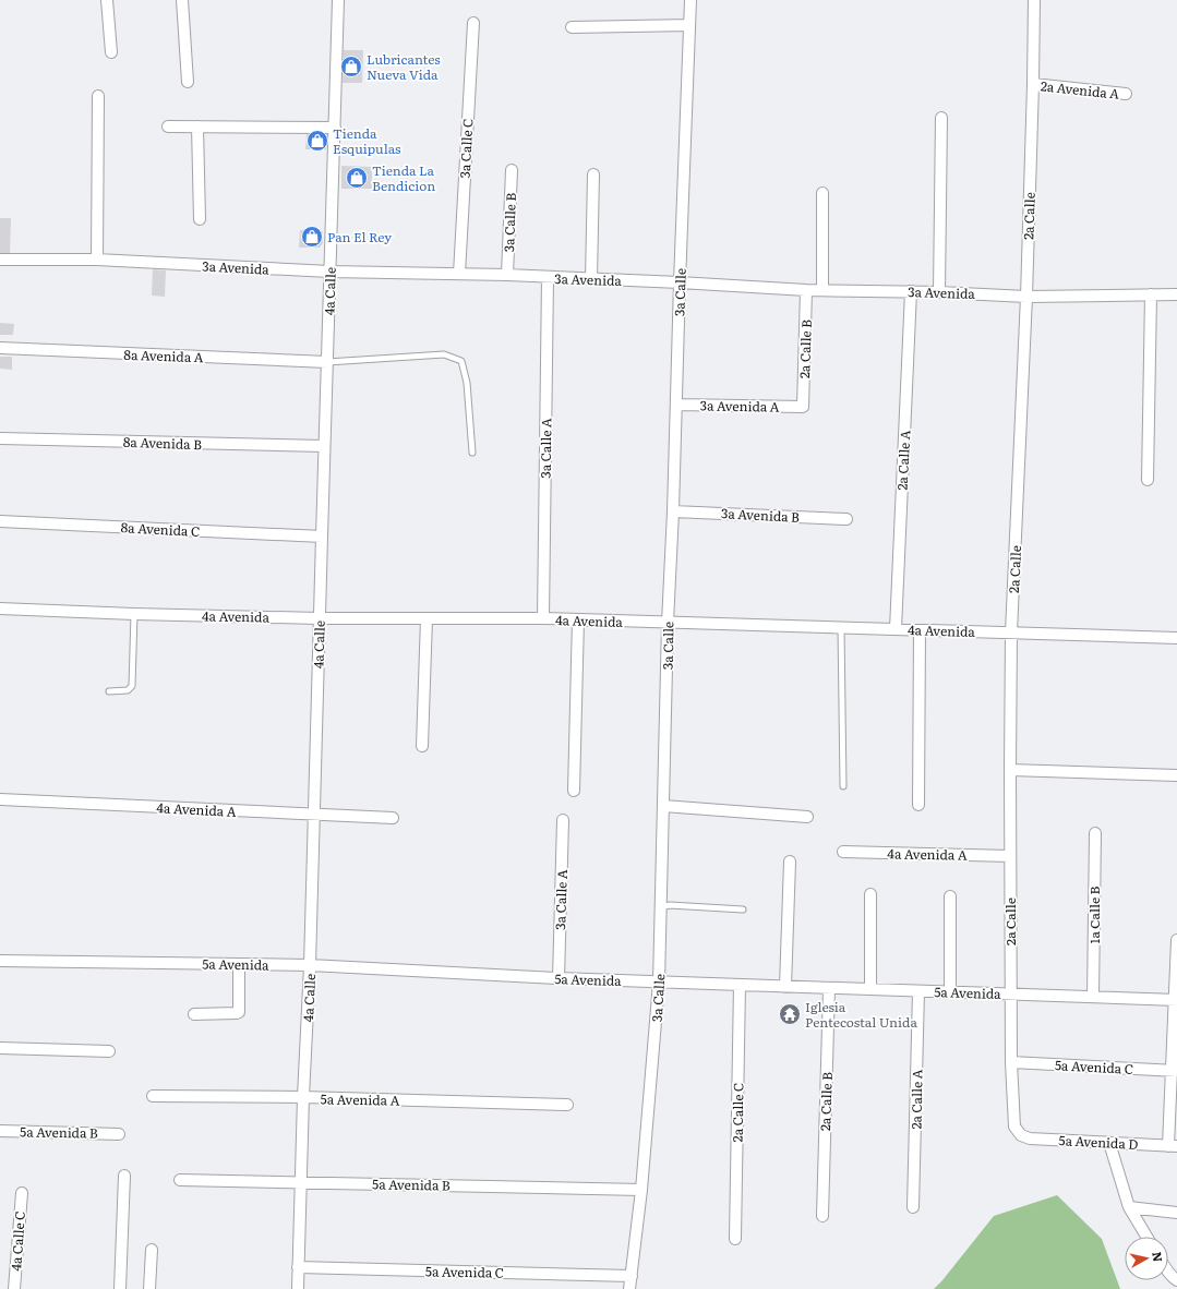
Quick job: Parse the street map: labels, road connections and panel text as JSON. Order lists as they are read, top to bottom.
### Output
{
  "streets": {
    "street": [
      "2a Avenida A",
      "3a Calle C",
      "2a Calle",
      "3a Calle B",
      "3a Avenida",
      "4a Calle",
      "3a Calle",
      "2a Calle B",
      "8a Avenida A",
      "3a Avenida A",
      "8a Avenida B",
      "3a Calle A",
      "2a Calle A",
      "3a Avenida B",
      "8a Avenida C",
      "4a Avenida",
      "4a Avenida A",
      "1a Calle B",
      "5a Avenida",
      "5a Avenida C",
      "5a Avenida A",
      "2a Calle C",
      "5a Avenida B",
      "5a Avenida D",
      "4a Calle C"
    ]
  },
  "crossings": [
    ["2a Avenida A", "2a Calle"],
    ["3a Calle C", "3a Avenida"],
    ["2a Calle", "3a Avenida"],
    ["2a Calle", "4a Avenida"],
    ["2a Calle", "4a Avenida A"],
    ["2a Calle", "5a Avenida"],
    ["2a Calle", "5a Avenida C"],
    ["2a Calle", "5a Avenida D"],
    ["3a Calle B", "3a Avenida"],
    ["3a Avenida", "4a Calle"],
    ["3a Avenida", "3a Calle"],
    ["3a Avenida", "2a Calle B"],
    ["3a Avenida", "3a Calle A"],
    ["3a Avenida", "2a Calle A"],
    ["4a Calle", "8a Avenida A"],
    ["4a Calle", "8a Avenida B"],
    ["4a Calle", "8a Avenida C"],
    ["4a Calle", "4a Avenida"],
    ["4a Calle", "4a Avenida A"],
    ["4a Calle", "5a Avenida"],
    ["4a Calle", "5a Avenida C"],
    ["4a Calle", "5a Avenida A"],
    ["4a Calle", "5a Avenida B"],
    ["3a Calle", "3a Avenida A"],
    ["3a Calle", "3a Avenida B"],
    ["3a Calle", "4a Avenida"],
    ["3a Calle", "5a Avenida"],
    ["3a Calle", "5a Avenida C"],
    ["3a Calle", "5a Avenida B"],
    ["2a Calle B", "3a Avenida A"],
    ["2a Calle B", "5a Avenida"],
    ["3a Calle A", "4a Avenida"],
    ["3a Calle A", "5a Avenida"],
    ["2a Calle A", "4a Avenida"],
    ["2a Calle A", "5a Avenida"],
    ["1a Calle B", "5a Avenida"],
    ["5a Avenida", "2a Calle C"]
  ],
  "places": {
    "shop": [
      "Lubricantes Nueva Vida",
      "Tienda Esquipulas",
      "Tienda La Bendicion",
      "Pan El Rey"
    ],
    "temple": ["Iglesia Pentecostal Unida"]
  },
  "north": "right"
}
